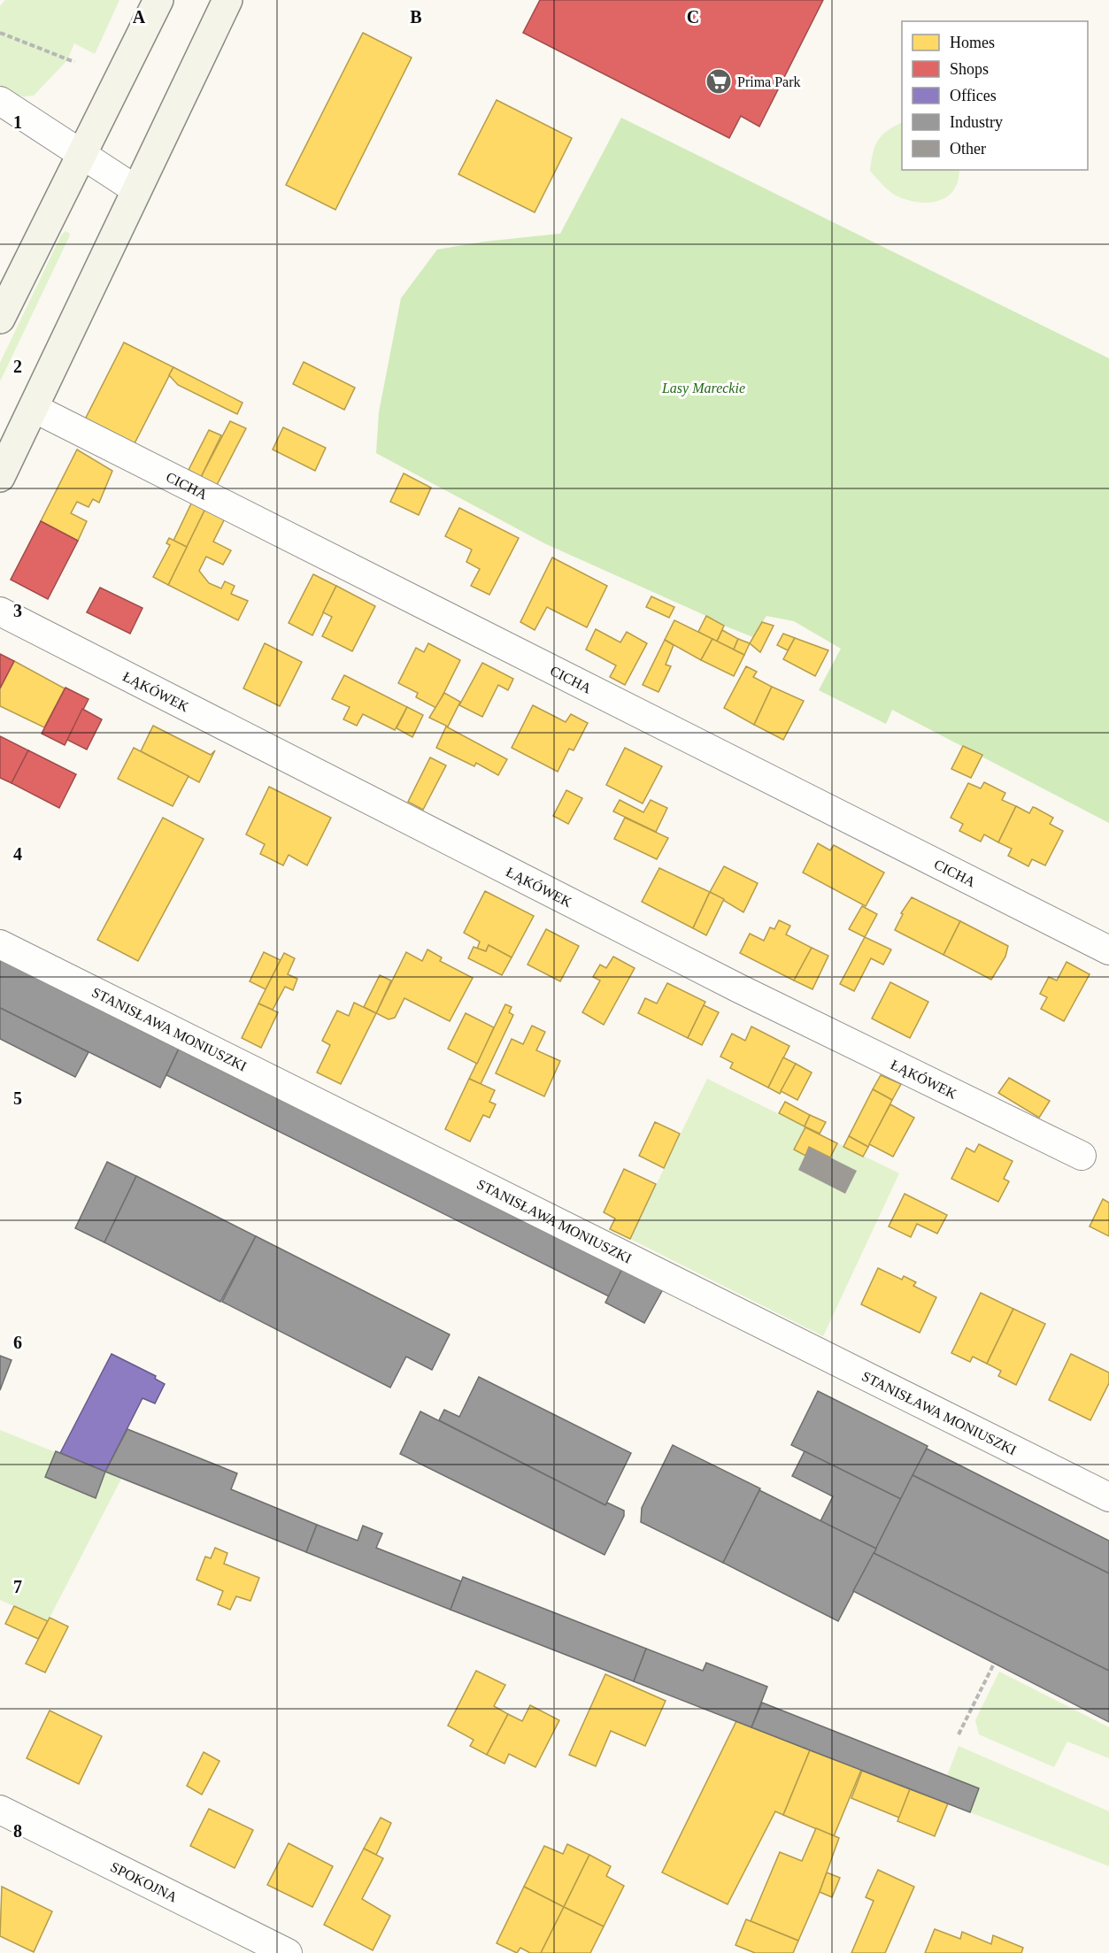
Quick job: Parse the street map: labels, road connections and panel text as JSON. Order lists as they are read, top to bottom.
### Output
{
  "streets": {
    "street": [
      "CICHA",
      "ŁĄKÓWEK",
      "STANISŁAWA MONIUSZKI",
      "SPOKOJNA"
    ]
  },
  "parks": ["Lasy Mareckie"],
  "places": {
    "supermarket": ["Prima Park"]
  },
  "legend": [
    "Homes",
    "Shops",
    "Offices",
    "Industry",
    "Other"
  ],
  "grid": {
    "columns": ["A", "B", "C"],
    "rows": [
      "1",
      "2",
      "3",
      "4",
      "5",
      "6",
      "7",
      "8"
    ]
  }
}
